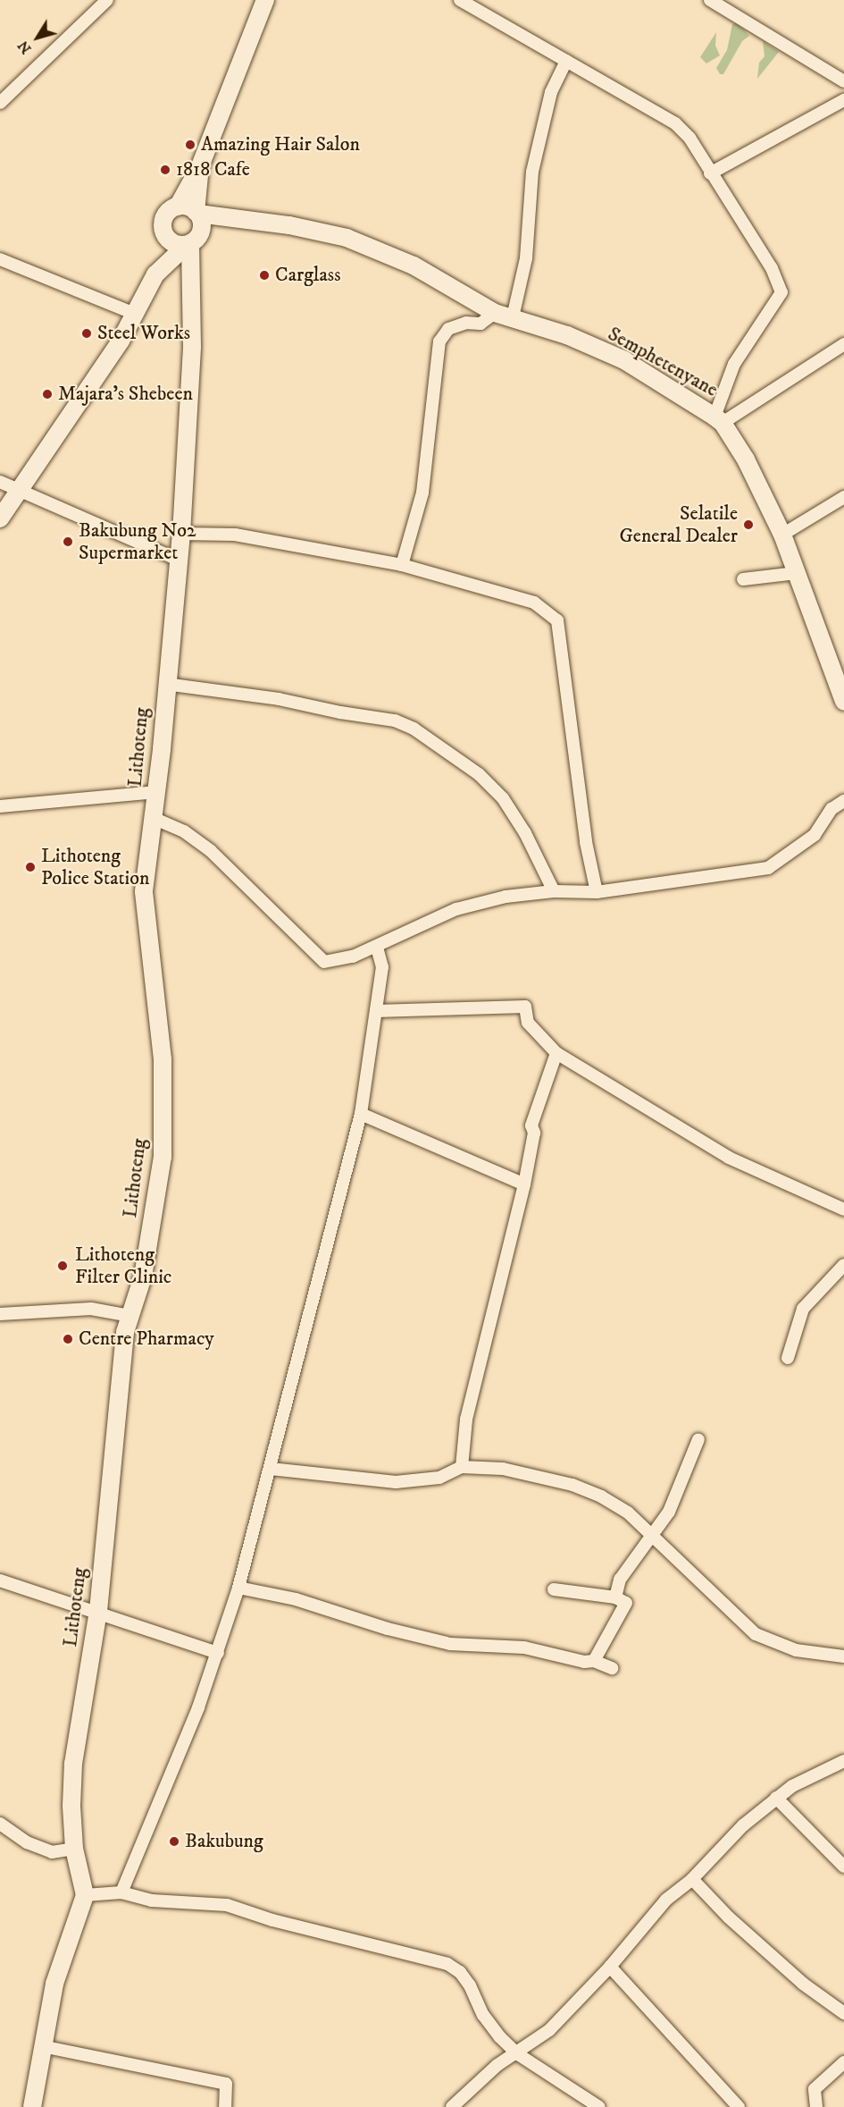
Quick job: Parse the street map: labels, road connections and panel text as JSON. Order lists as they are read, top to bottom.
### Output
{
  "streets": {
    "main road": ["Semphetenyane", "Lithoteng"]
  },
  "crossings": [
    ["Semphetenyane", "Lithoteng"]
  ],
  "places": [
    "Amazing Hair Salon",
    "1818 Cafe",
    "Carglass",
    "Steel Works",
    "Majara's Shebeen",
    "Selatile General Dealer",
    "Bakubung No2 Supermarket",
    "Lithoteng Police Station",
    "Lithoteng Filter Clinic",
    "Centre Pharmacy",
    "Bakubung"
  ],
  "north": "bottom left"
}
